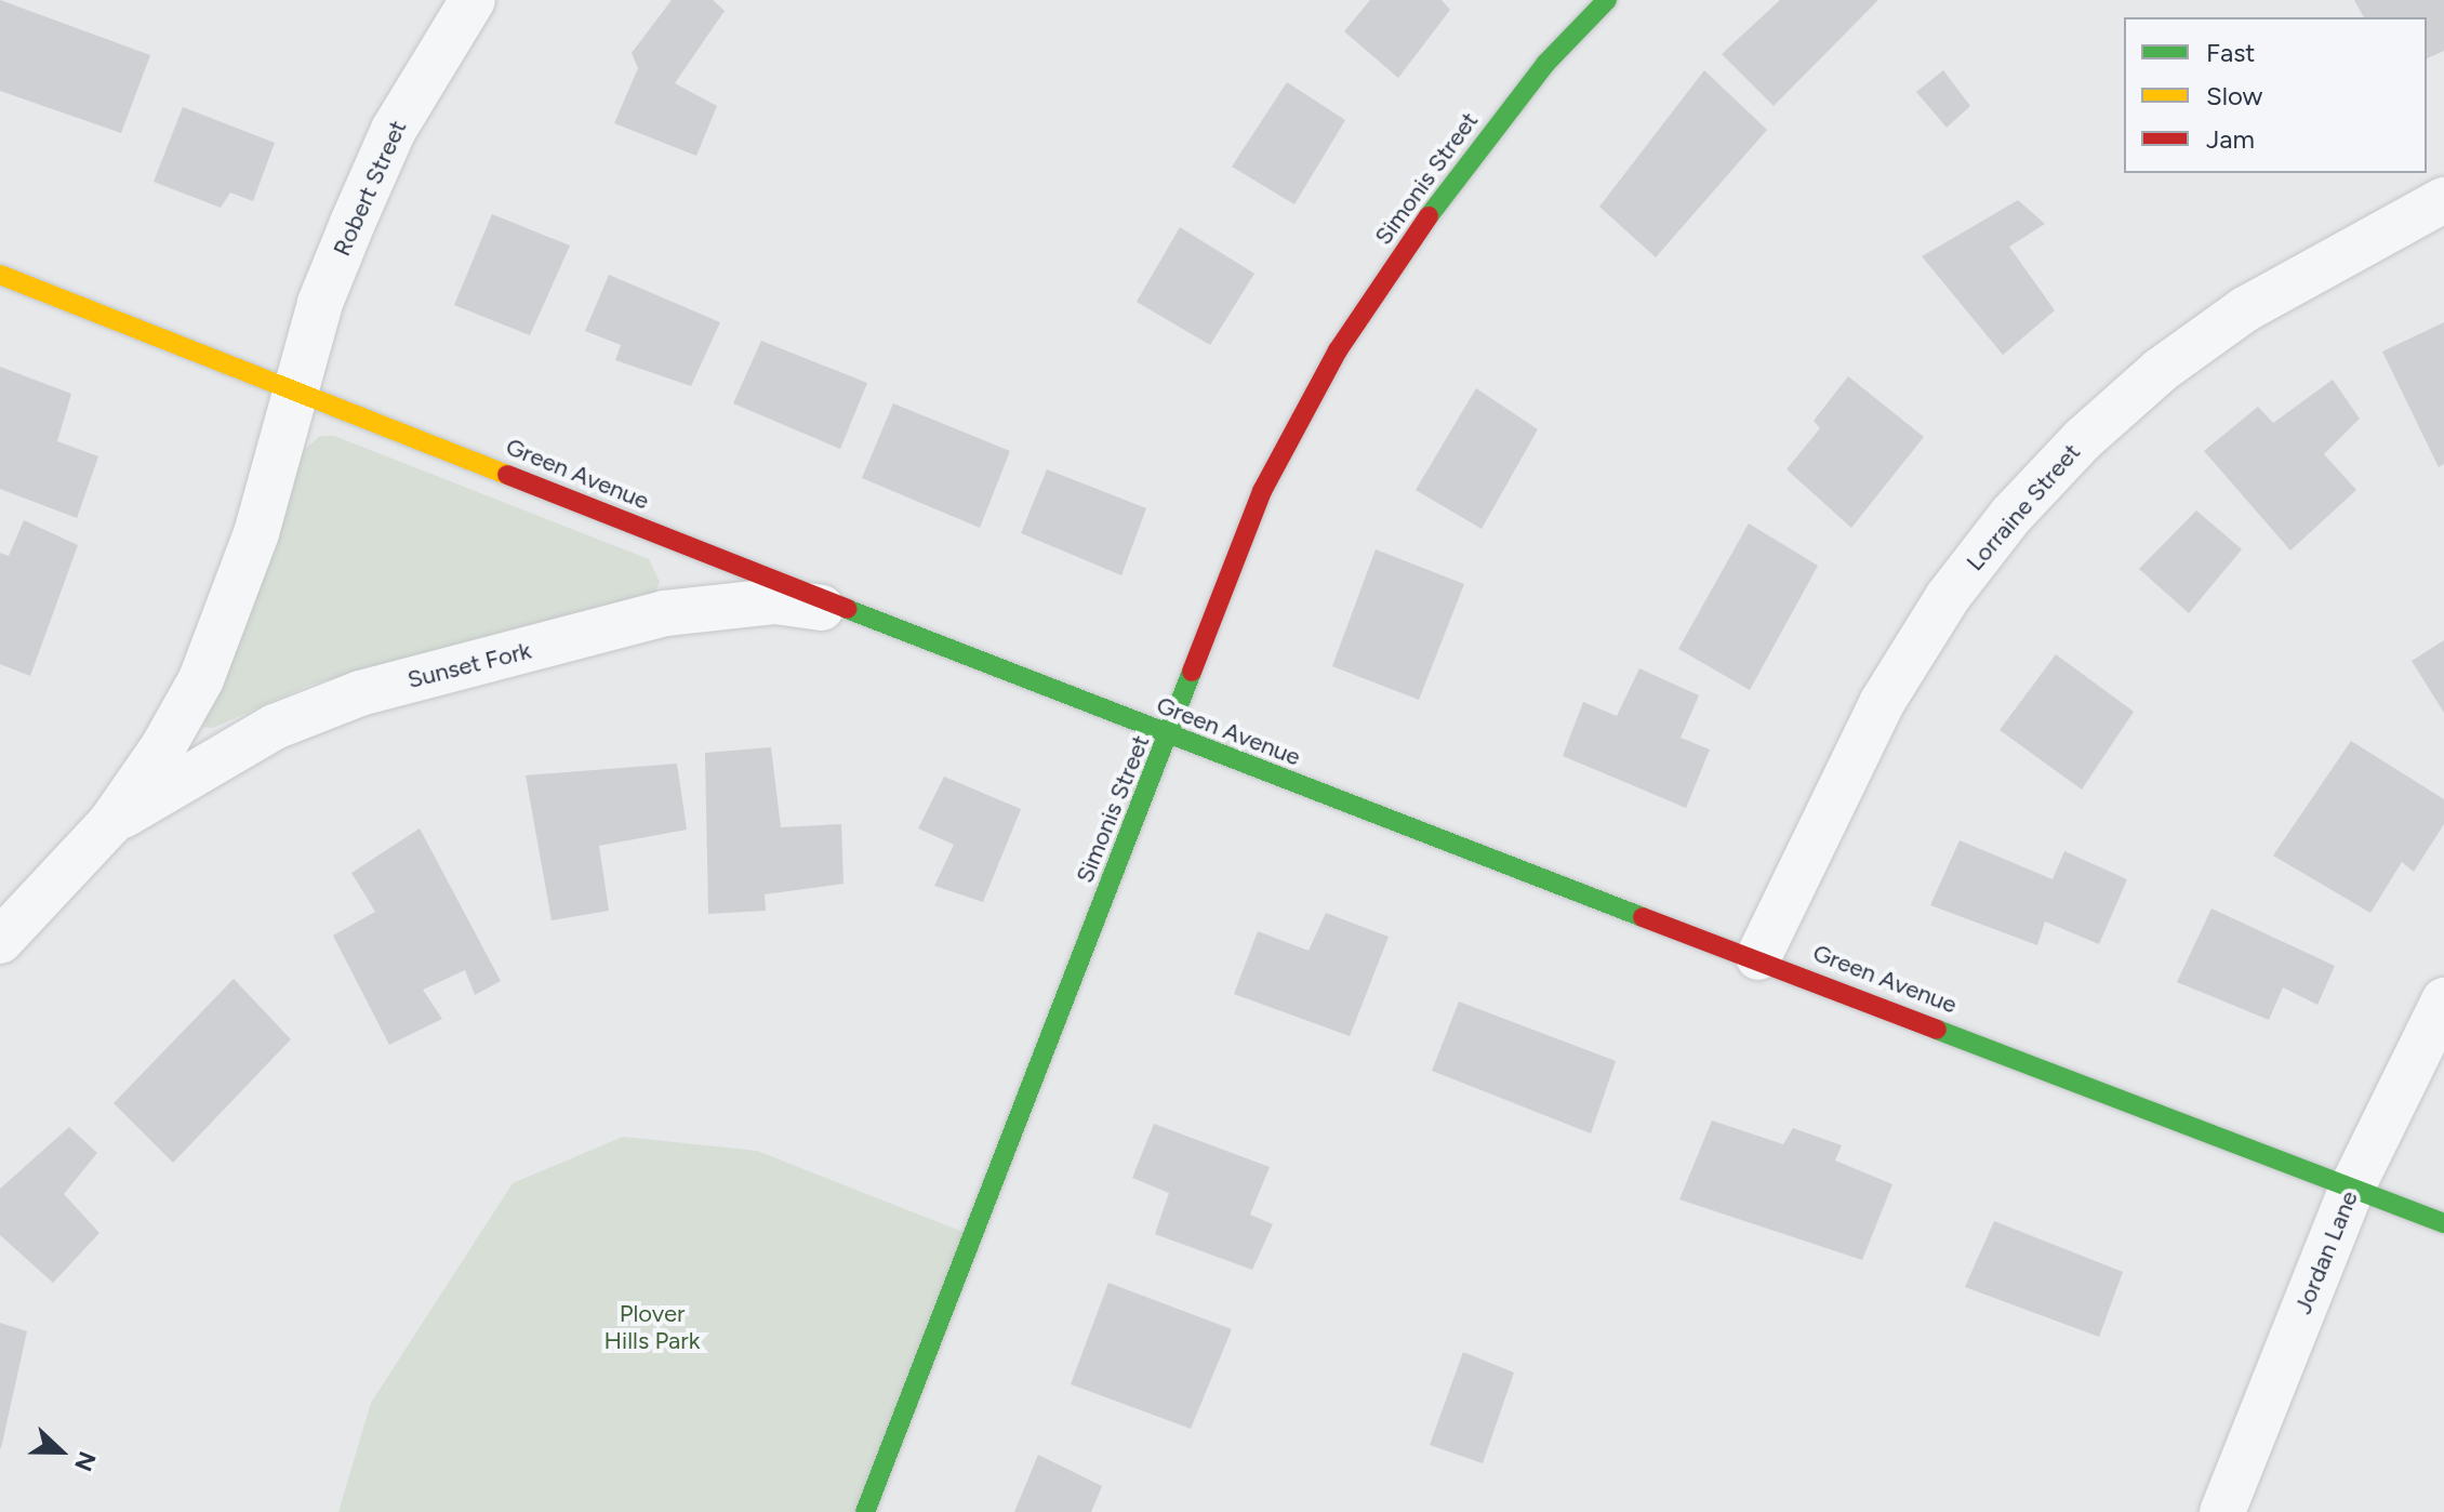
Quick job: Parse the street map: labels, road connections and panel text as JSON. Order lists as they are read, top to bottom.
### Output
{
  "streets": {
    "street": [
      "Simonis Street",
      "Robert Street",
      "Green Avenue",
      "Lorraine Street",
      "Sunset Fork",
      "Jordan Lane"
    ]
  },
  "crossings": [
    ["Simonis Street", "Green Avenue"],
    ["Robert Street", "Green Avenue"],
    ["Robert Street", "Sunset Fork"],
    ["Green Avenue", "Lorraine Street"],
    ["Green Avenue", "Sunset Fork"],
    ["Green Avenue", "Jordan Lane"]
  ],
  "parks": ["Plover Hills Park"],
  "legend": ["Fast", "Slow", "Jam"],
  "north": "right"
}
